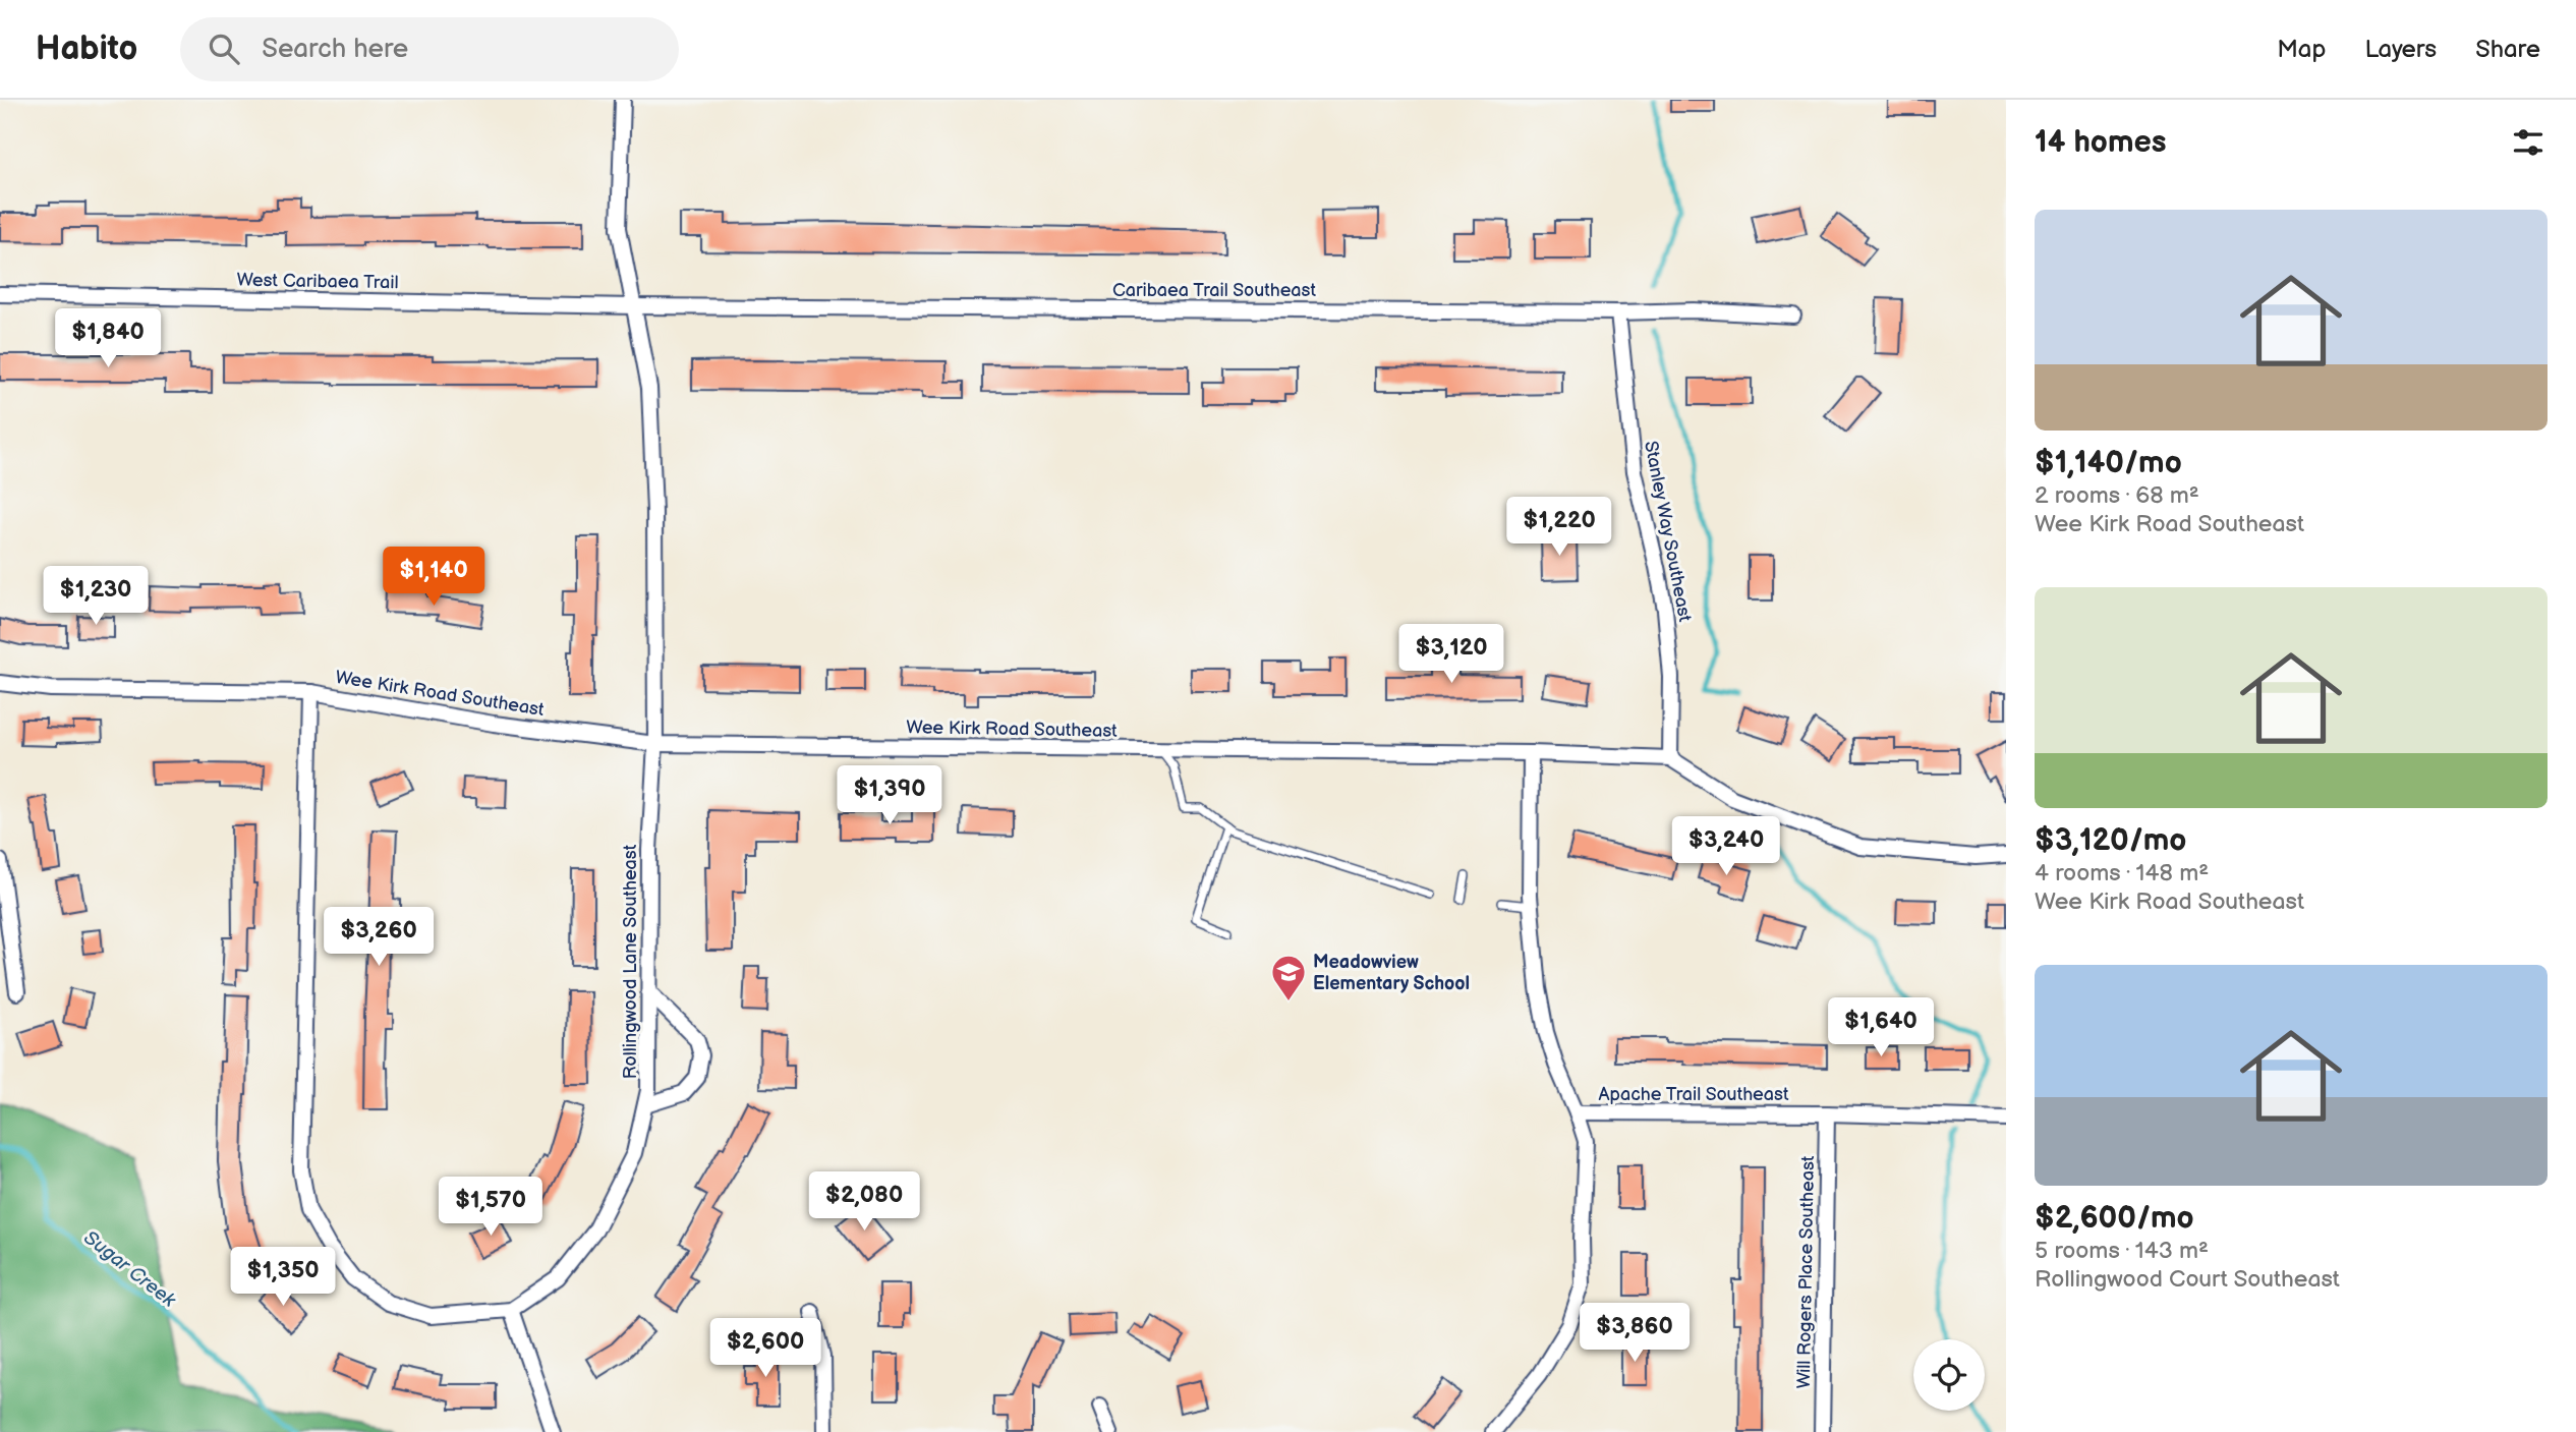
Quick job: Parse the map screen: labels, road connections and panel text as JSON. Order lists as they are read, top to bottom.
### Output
{
  "streets": {
    "street": [
      "West Caribaea Trail",
      "Caribaea Trail Southeast",
      "Stanley Way Southeast",
      "Wee Kirk Road Southeast",
      "Rollingwood Lane Southeast",
      "Apache Trail Southeast",
      "Will Rogers Place Southeast"
    ]
  },
  "crossings": [
    ["West Caribaea Trail", "Caribaea Trail Southeast"],
    ["West Caribaea Trail", "Rollingwood Lane Southeast"],
    ["Caribaea Trail Southeast", "Stanley Way Southeast"],
    ["Caribaea Trail Southeast", "Rollingwood Lane Southeast"],
    ["Stanley Way Southeast", "Wee Kirk Road Southeast"],
    ["Wee Kirk Road Southeast", "Rollingwood Lane Southeast"],
    ["Wee Kirk Road Southeast", "Apache Trail Southeast"],
    ["Apache Trail Southeast", "Will Rogers Place Southeast"]
  ],
  "water": ["Sugar Creek"],
  "places": {
    "school or university": ["Meadowview Elementary School"]
  },
  "page": {
    "header": "Habito",
    "search": "Search here",
    "nav": ["Map", "Layers", "Share"],
    "heading": "14 homes",
    "list": [
      {
        "name": "$1,140/mo",
        "note": "2 rooms · 68 m² · Wee Kirk Road Southeast"
      },
      {
        "name": "$3,120/mo",
        "note": "4 rooms · 148 m² · Wee Kirk Road Southeast"
      },
      {
        "name": "$2,600/mo",
        "note": "5 rooms · 143 m² · Rollingwood Court Southeast"
      }
    ],
    "price": [
      "$1,840",
      "$1,220",
      "$1,140",
      "$1,230",
      "$3,120",
      "$1,390",
      "$3,240",
      "$3,260",
      "$1,640",
      "$2,080",
      "$1,570",
      "$1,350",
      "$3,860",
      "$2,600"
    ]
  }
}
